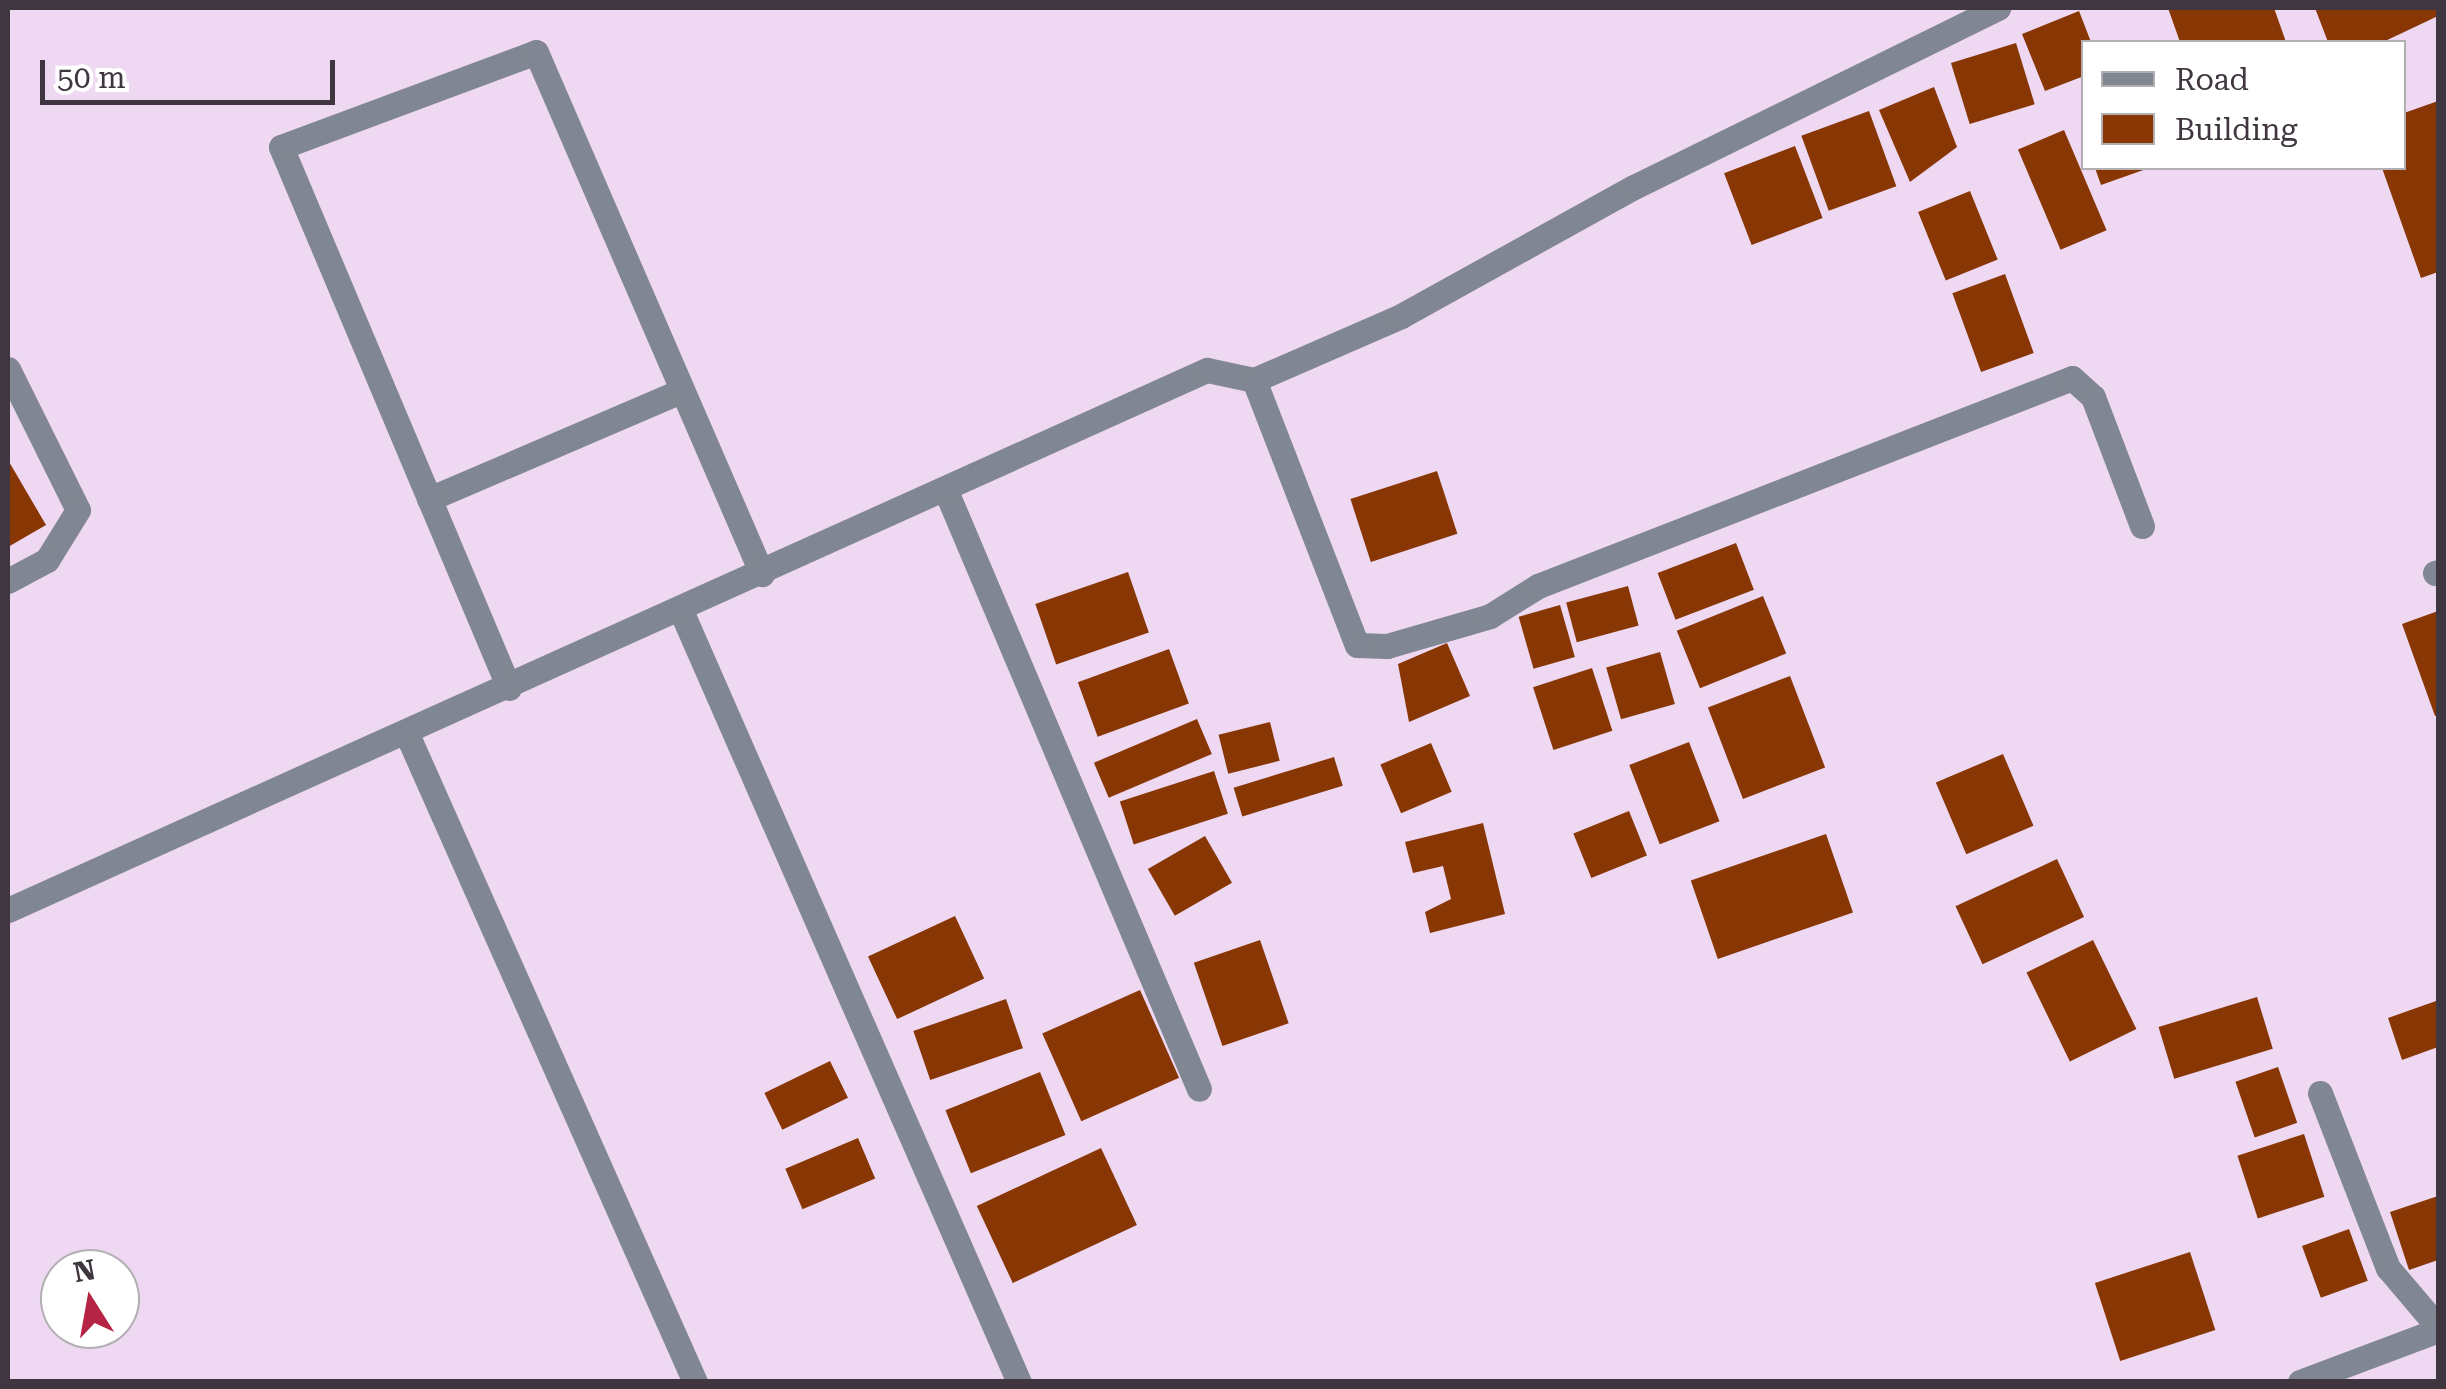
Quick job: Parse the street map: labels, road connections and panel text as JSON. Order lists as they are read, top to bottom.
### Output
{
  "legend": ["Road", "Building"],
  "scale_bar": "50 m",
  "north": "top"
}
